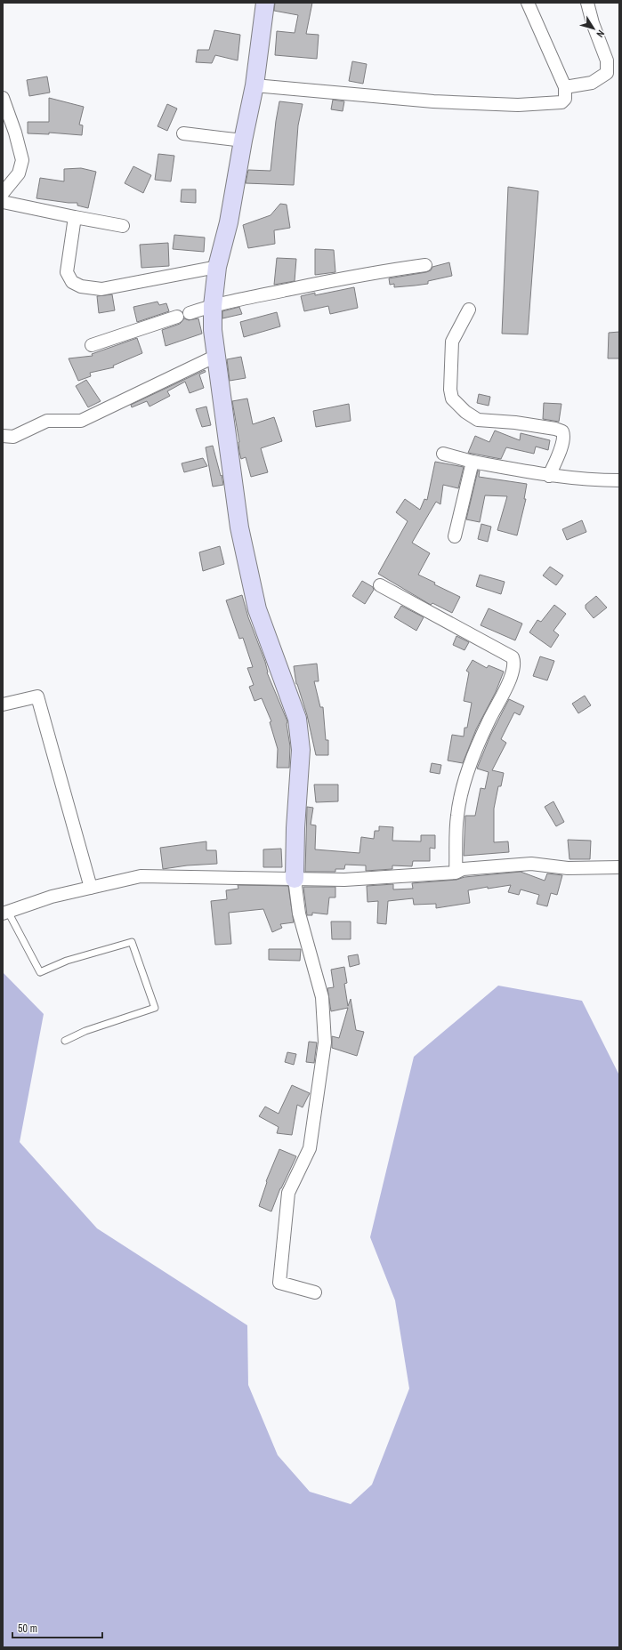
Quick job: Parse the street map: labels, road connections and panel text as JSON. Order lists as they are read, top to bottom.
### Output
{
  "scale_bar": "50 m",
  "north": "bottom right"
}
